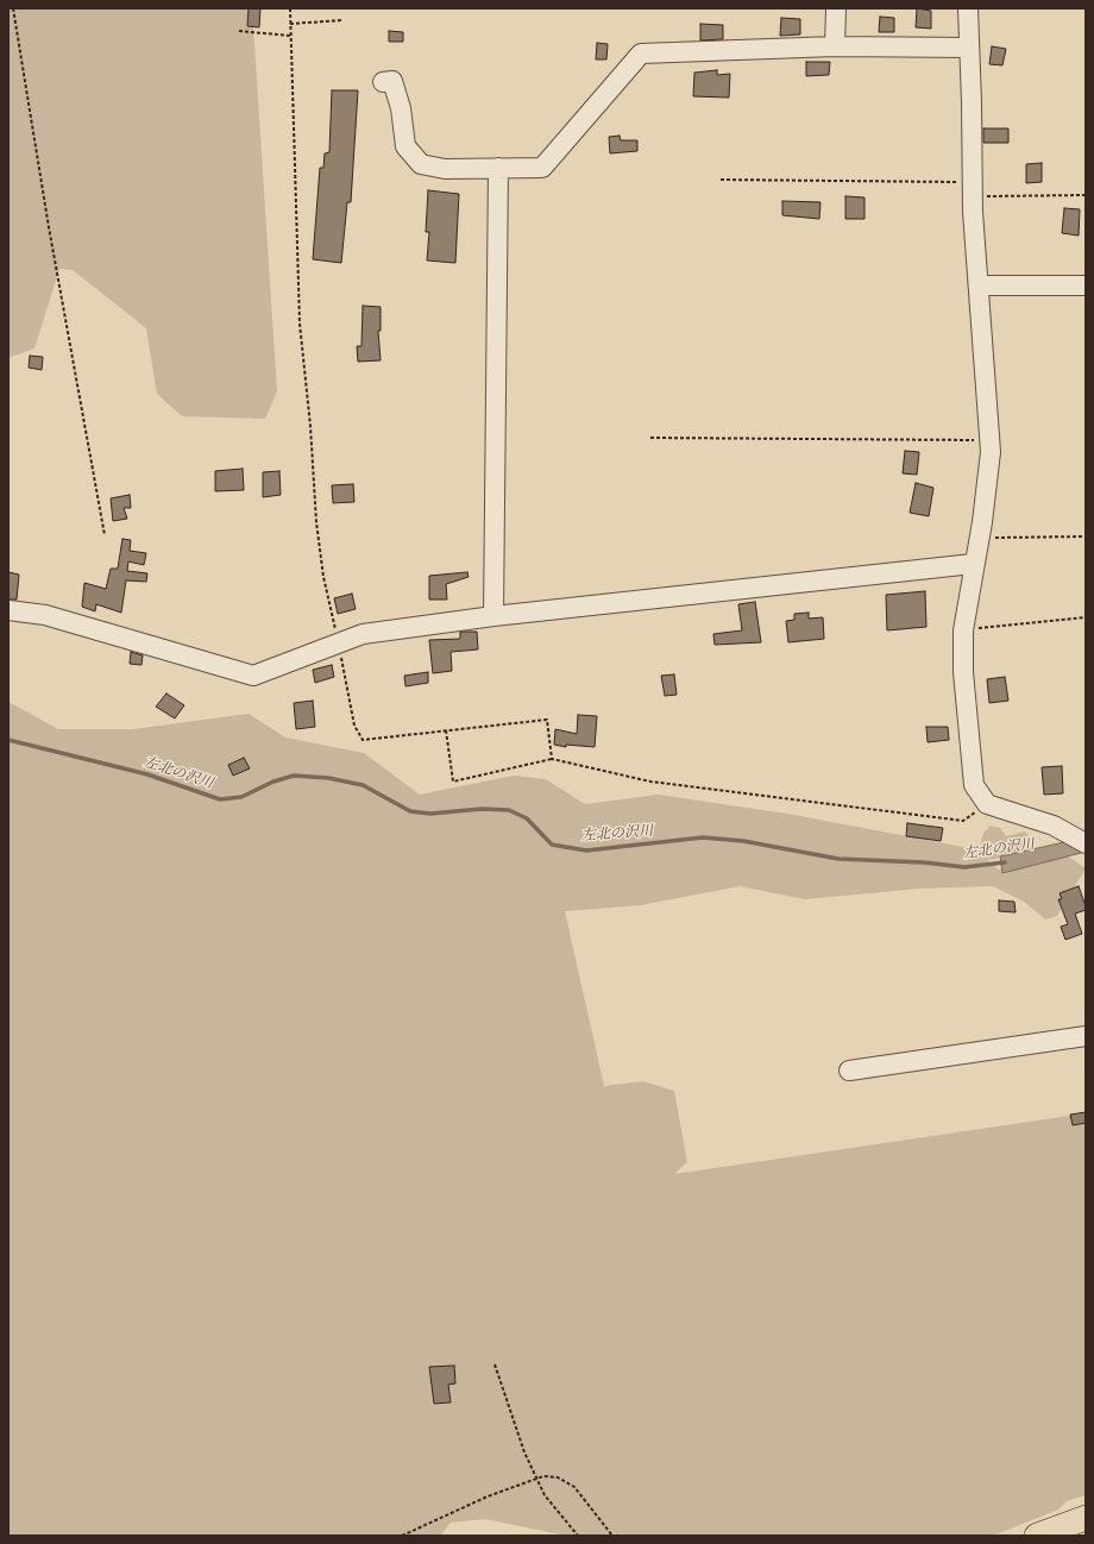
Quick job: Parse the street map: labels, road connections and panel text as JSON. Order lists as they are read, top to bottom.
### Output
{
  "water": ["左北の沢川"]
}
